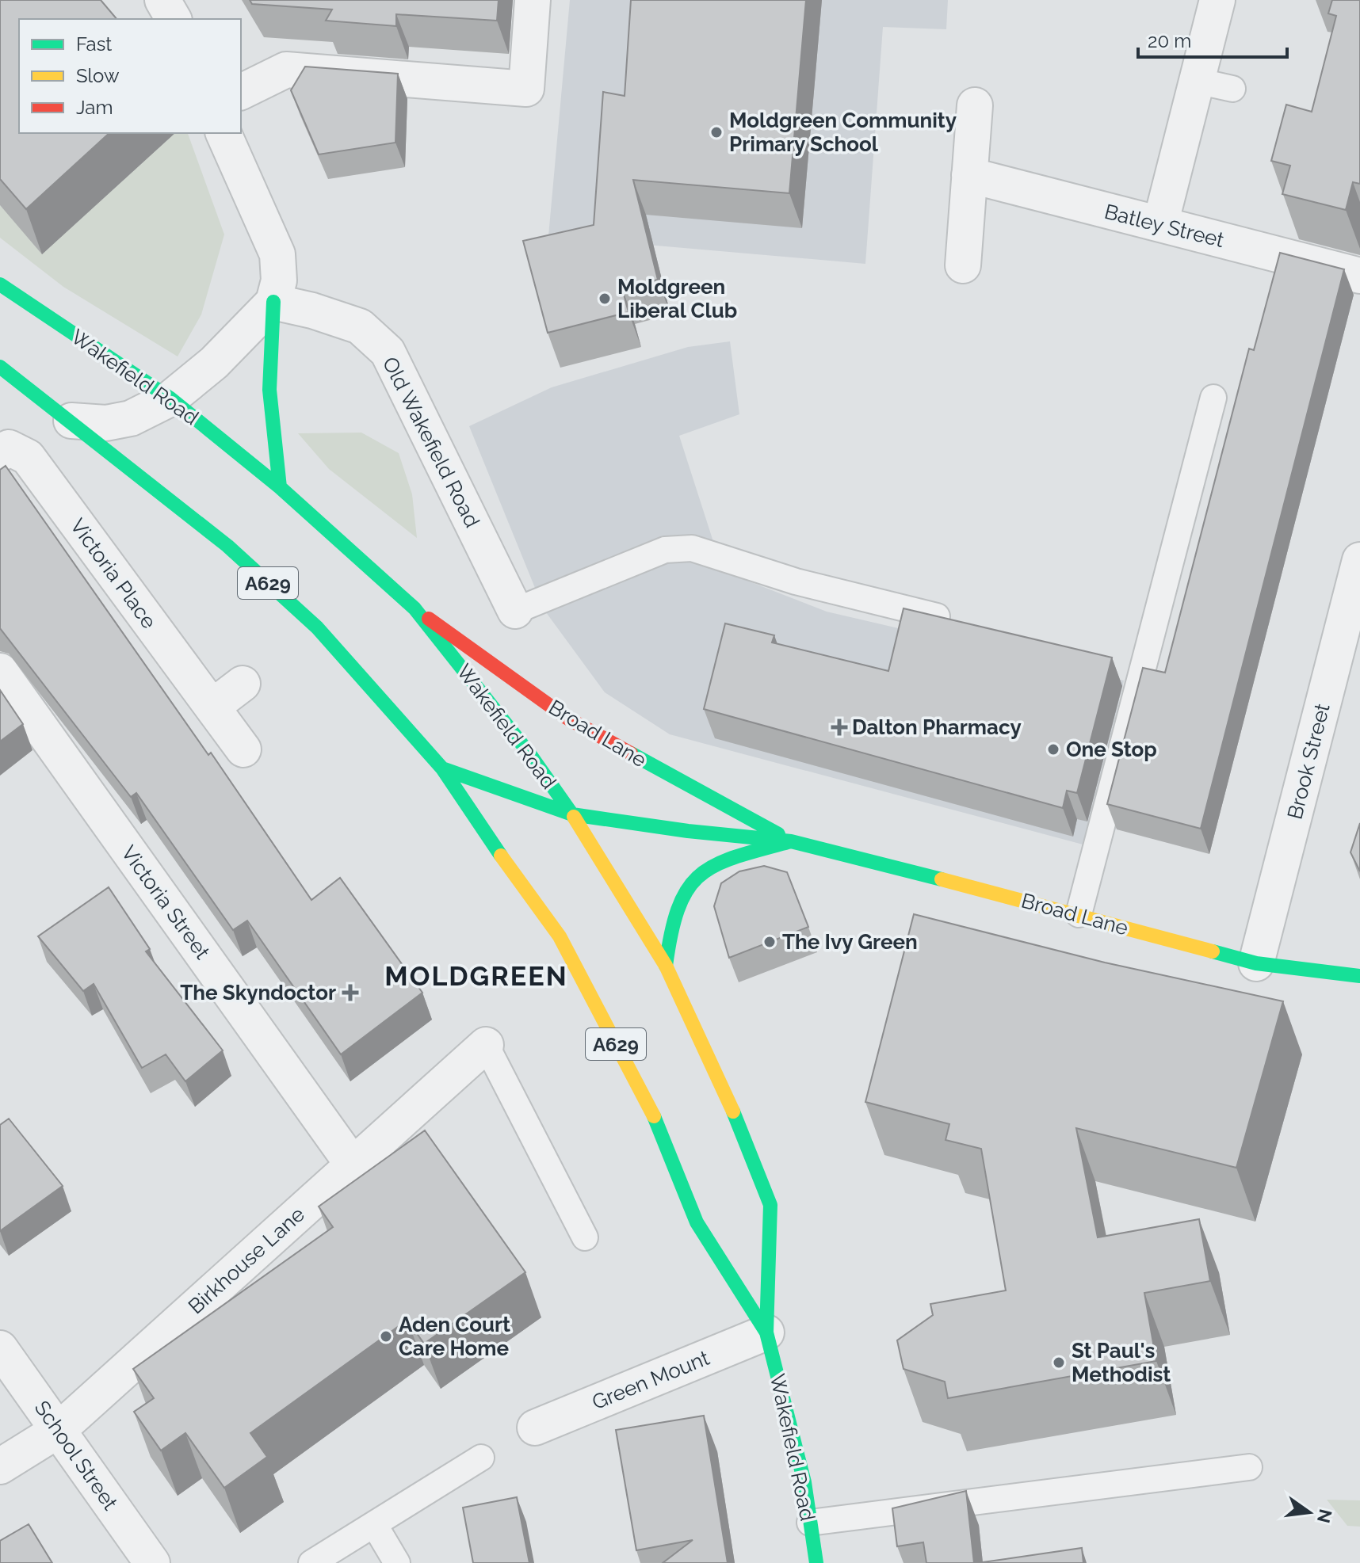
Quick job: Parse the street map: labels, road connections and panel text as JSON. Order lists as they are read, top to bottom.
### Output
{
  "streets": {
    "main road": ["Wakefield Road", "A629", "Broad Lane"],
    "street": [
      "Batley Street",
      "Old Wakefield Road",
      "Victoria Place",
      "Brook Street",
      "Victoria Street",
      "Birkhouse Lane",
      "Green Mount",
      "School Street"
    ]
  },
  "crossings": [
    ["Wakefield Road", "Broad Lane"],
    ["Wakefield Road", "Green Mount"],
    ["Broad Lane", "Brook Street"],
    ["Victoria Street", "Birkhouse Lane"],
    ["Birkhouse Lane", "School Street"]
  ],
  "districts": ["MOLDGREEN"],
  "places": {
    "other": [
      "Moldgreen Community Primary School",
      "Moldgreen Liberal Club",
      "One Stop",
      "The Ivy Green",
      "Aden Court Care Home",
      "St Paul's Methodist"
    ],
    "health": ["Dalton Pharmacy", "The Skyndoctor"]
  },
  "legend": ["Fast", "Slow", "Jam"],
  "scale_bar": "20 m",
  "north": "right"
}
